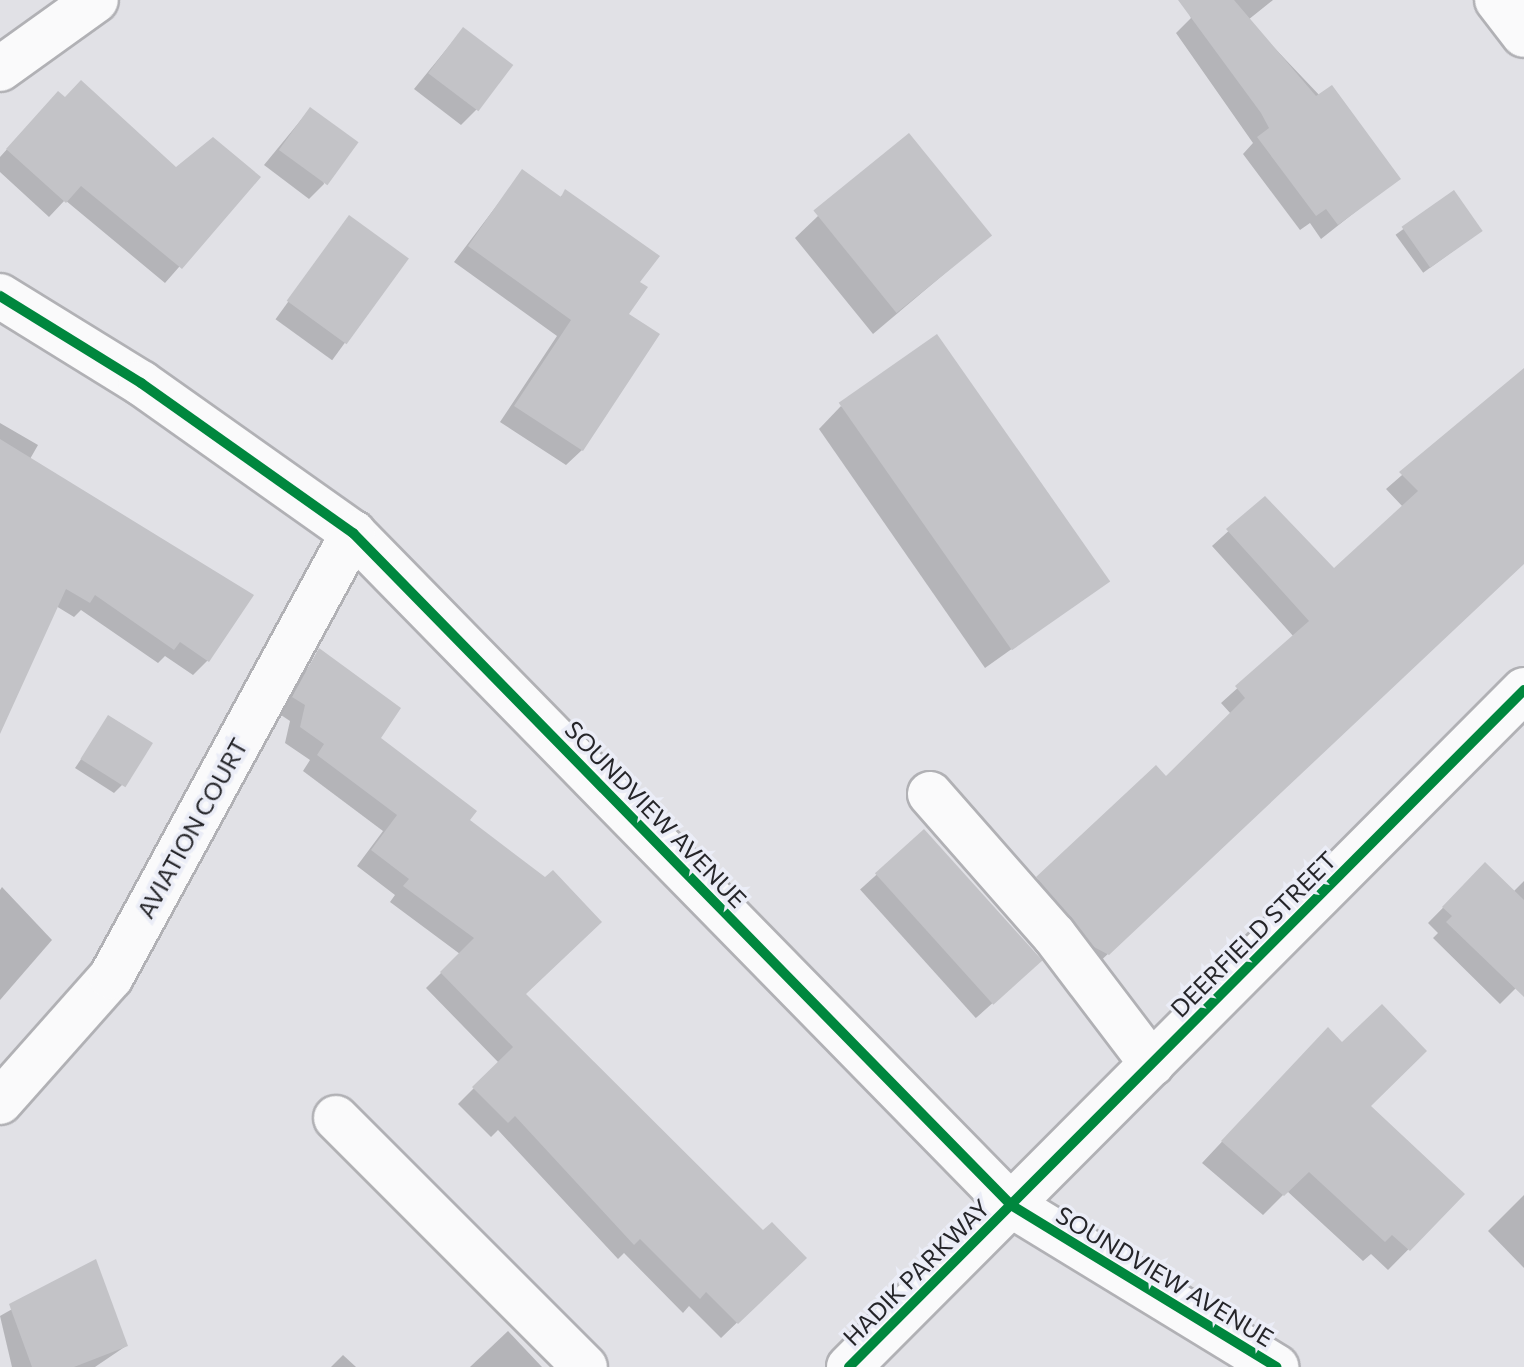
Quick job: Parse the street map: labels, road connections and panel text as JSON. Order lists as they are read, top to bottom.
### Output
{
  "streets": {
    "street": [
      "SOUNDVIEW AVENUE",
      "AVIATION COURT",
      "DEERFIELD STREET",
      "HADIK PARKWAY"
    ]
  },
  "crossings": [
    ["SOUNDVIEW AVENUE", "AVIATION COURT"],
    ["SOUNDVIEW AVENUE", "DEERFIELD STREET"],
    ["SOUNDVIEW AVENUE", "HADIK PARKWAY"],
    ["DEERFIELD STREET", "HADIK PARKWAY"]
  ]
}
